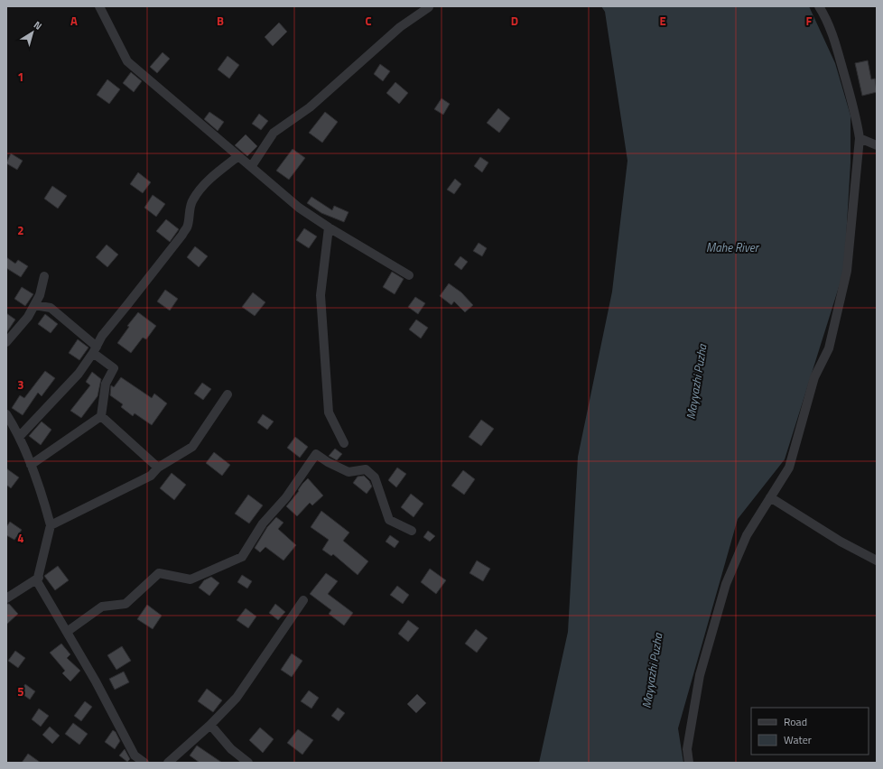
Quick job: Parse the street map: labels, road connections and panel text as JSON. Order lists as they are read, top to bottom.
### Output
{
  "water": ["Mahe River", "Mayyazhi Puzha"],
  "legend": ["Road", "Water"],
  "north": "top right",
  "grid": {
    "columns": [
      "A",
      "B",
      "C",
      "D",
      "E",
      "F"
    ],
    "rows": [
      "1",
      "2",
      "3",
      "4",
      "5"
    ]
  }
}
